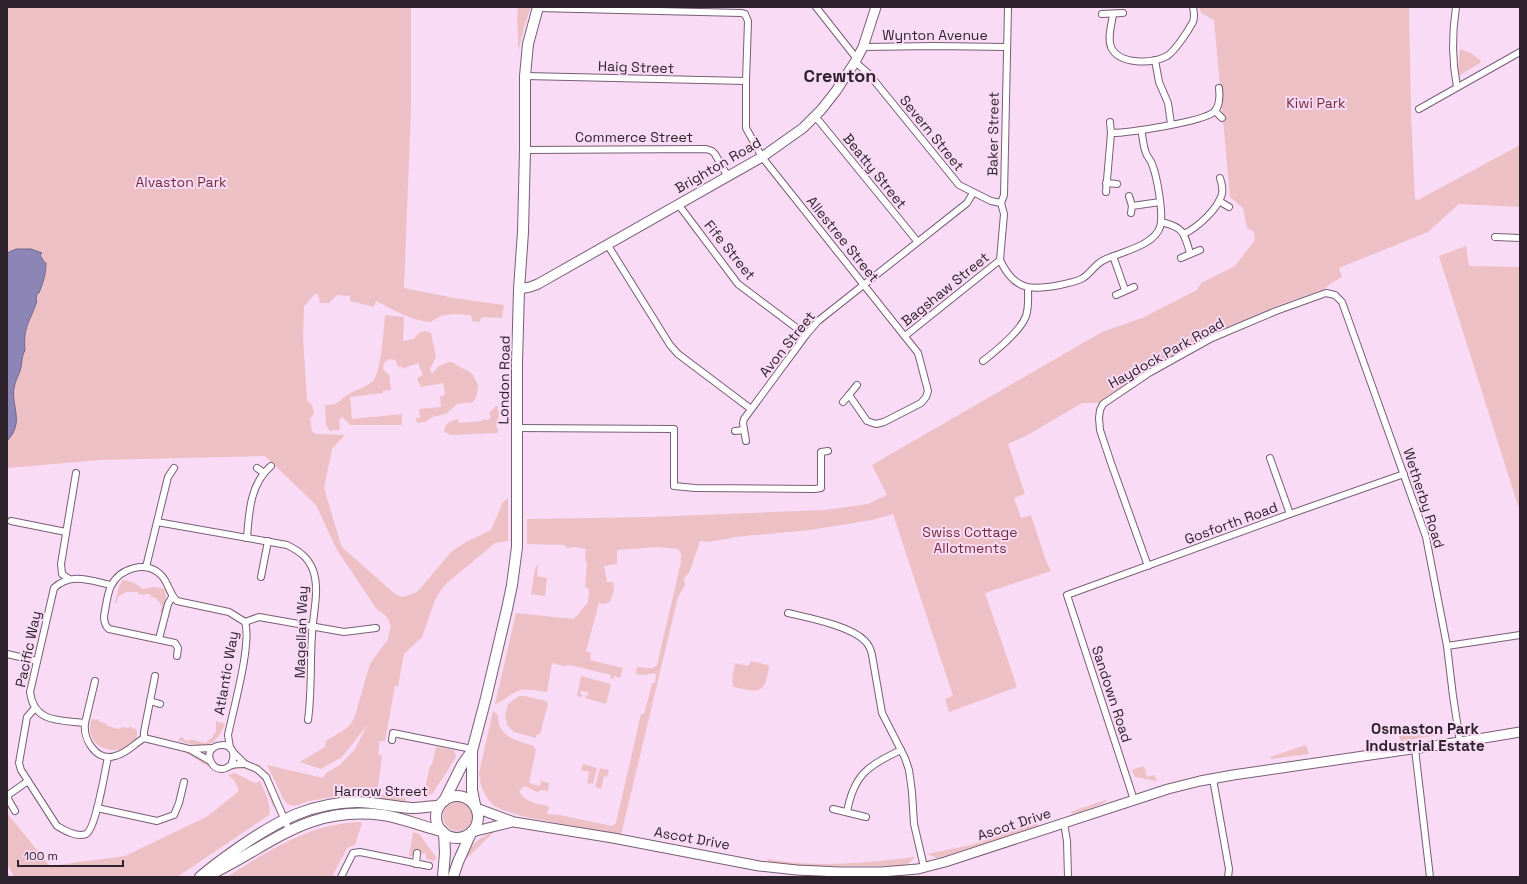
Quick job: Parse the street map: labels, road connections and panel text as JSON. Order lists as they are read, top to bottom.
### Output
{
  "streets": {
    "main road": ["London Road", "Harrow Street"],
    "street": [
      "Wynton Avenue",
      "Haig Street",
      "Severn Street",
      "Baker Street",
      "Commerce Street",
      "Brighton Road",
      "Beatty Street",
      "Allestree Street",
      "Fife Street",
      "Bagshaw Street",
      "Avon Street",
      "Haydock Park Road",
      "Wetherby Road",
      "Gosforth Road",
      "Magellan Way",
      "Pacific Way",
      "Atlantic Way",
      "Sandown Road",
      "Ascot Drive"
    ]
  },
  "crossings": [
    ["Wynton Avenue", "Baker Street"],
    ["Wynton Avenue", "Brighton Road"],
    ["Haig Street", "Allestree Street"],
    ["Haig Street", "London Road"],
    ["Severn Street", "Baker Street"],
    ["Severn Street", "Brighton Road"],
    ["Severn Street", "Avon Street"],
    ["Baker Street", "Bagshaw Street"],
    ["Commerce Street", "Brighton Road"],
    ["Commerce Street", "London Road"],
    ["Brighton Road", "Beatty Street"],
    ["Brighton Road", "Allestree Street"],
    ["Brighton Road", "Fife Street"],
    ["Brighton Road", "London Road"],
    ["Beatty Street", "Avon Street"],
    ["Allestree Street", "Bagshaw Street"],
    ["Allestree Street", "Avon Street"],
    ["Fife Street", "Avon Street"],
    ["Haydock Park Road", "Wetherby Road"],
    ["Haydock Park Road", "Gosforth Road"],
    ["London Road", "Harrow Street"],
    ["London Road", "Ascot Drive"],
    ["Wetherby Road", "Gosforth Road"],
    ["Wetherby Road", "Ascot Drive"],
    ["Gosforth Road", "Sandown Road"],
    ["Sandown Road", "Ascot Drive"],
    ["Harrow Street", "Ascot Drive"]
  ],
  "districts": ["Crewton", "Osmaston Park Industrial Estate"],
  "parks": ["Kiwi Park", "Alvaston Park", "Swiss Cottage Allotments"],
  "scale_bar": "100 m"
}
